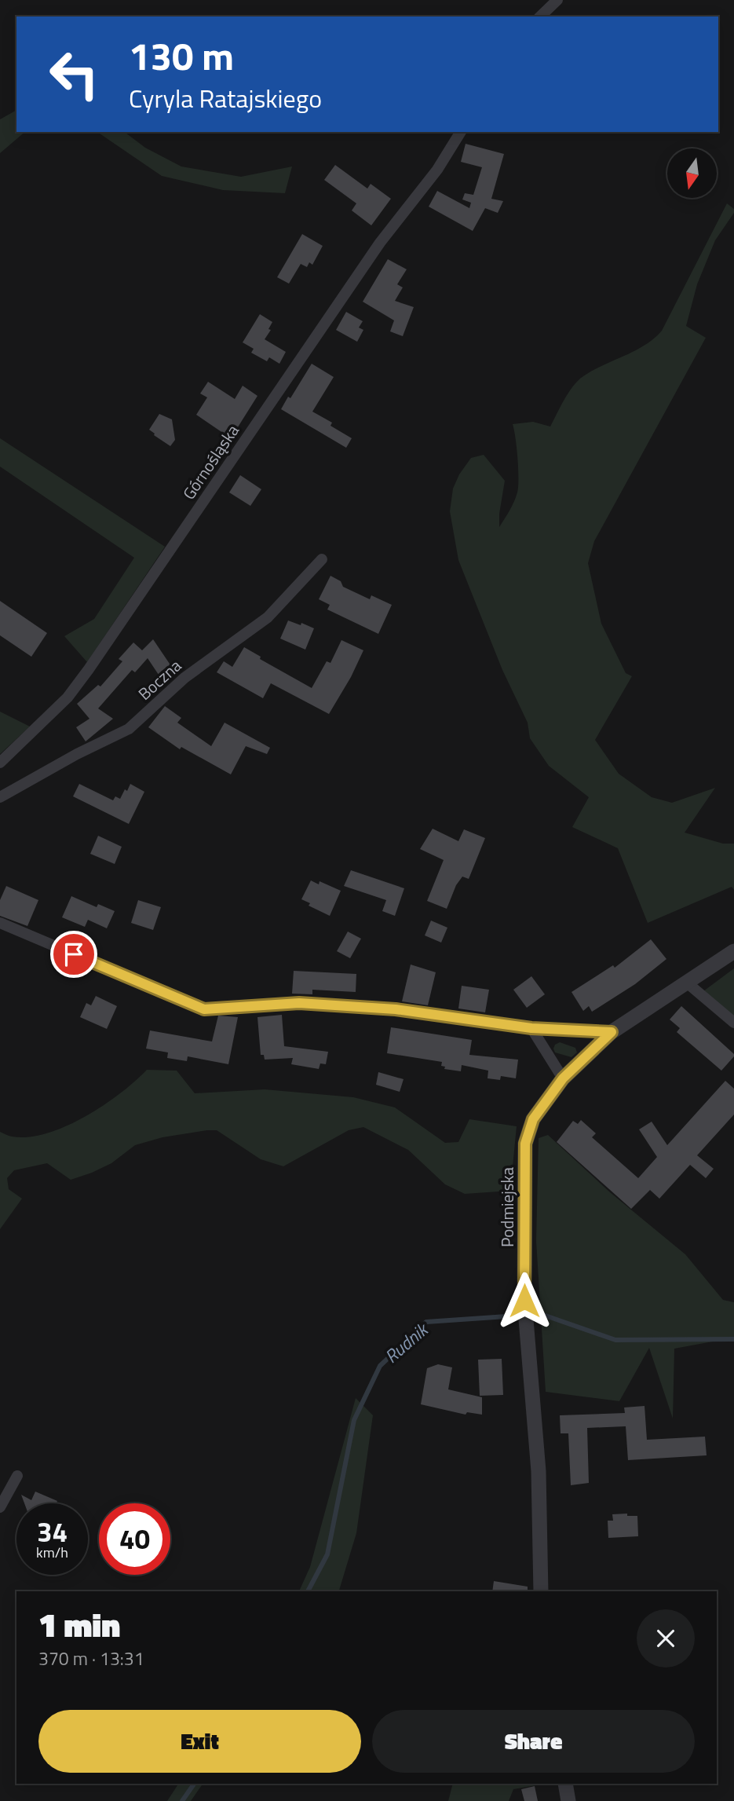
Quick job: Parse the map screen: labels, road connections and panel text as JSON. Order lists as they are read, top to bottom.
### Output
{
  "streets": {
    "street": ["Górnośląska", "Boczna", "Podmiejska"]
  },
  "water": ["Rudnik"],
  "north": "bottom",
  "page": {
    "turn": ["130 m", "Cyryla Ratajskiego"],
    "speed": "34 km/h",
    "limit": "40",
    "heading": ["1 min", "370 m · 13:31"],
    "buttons": ["Exit", "Share"]
  }
}
